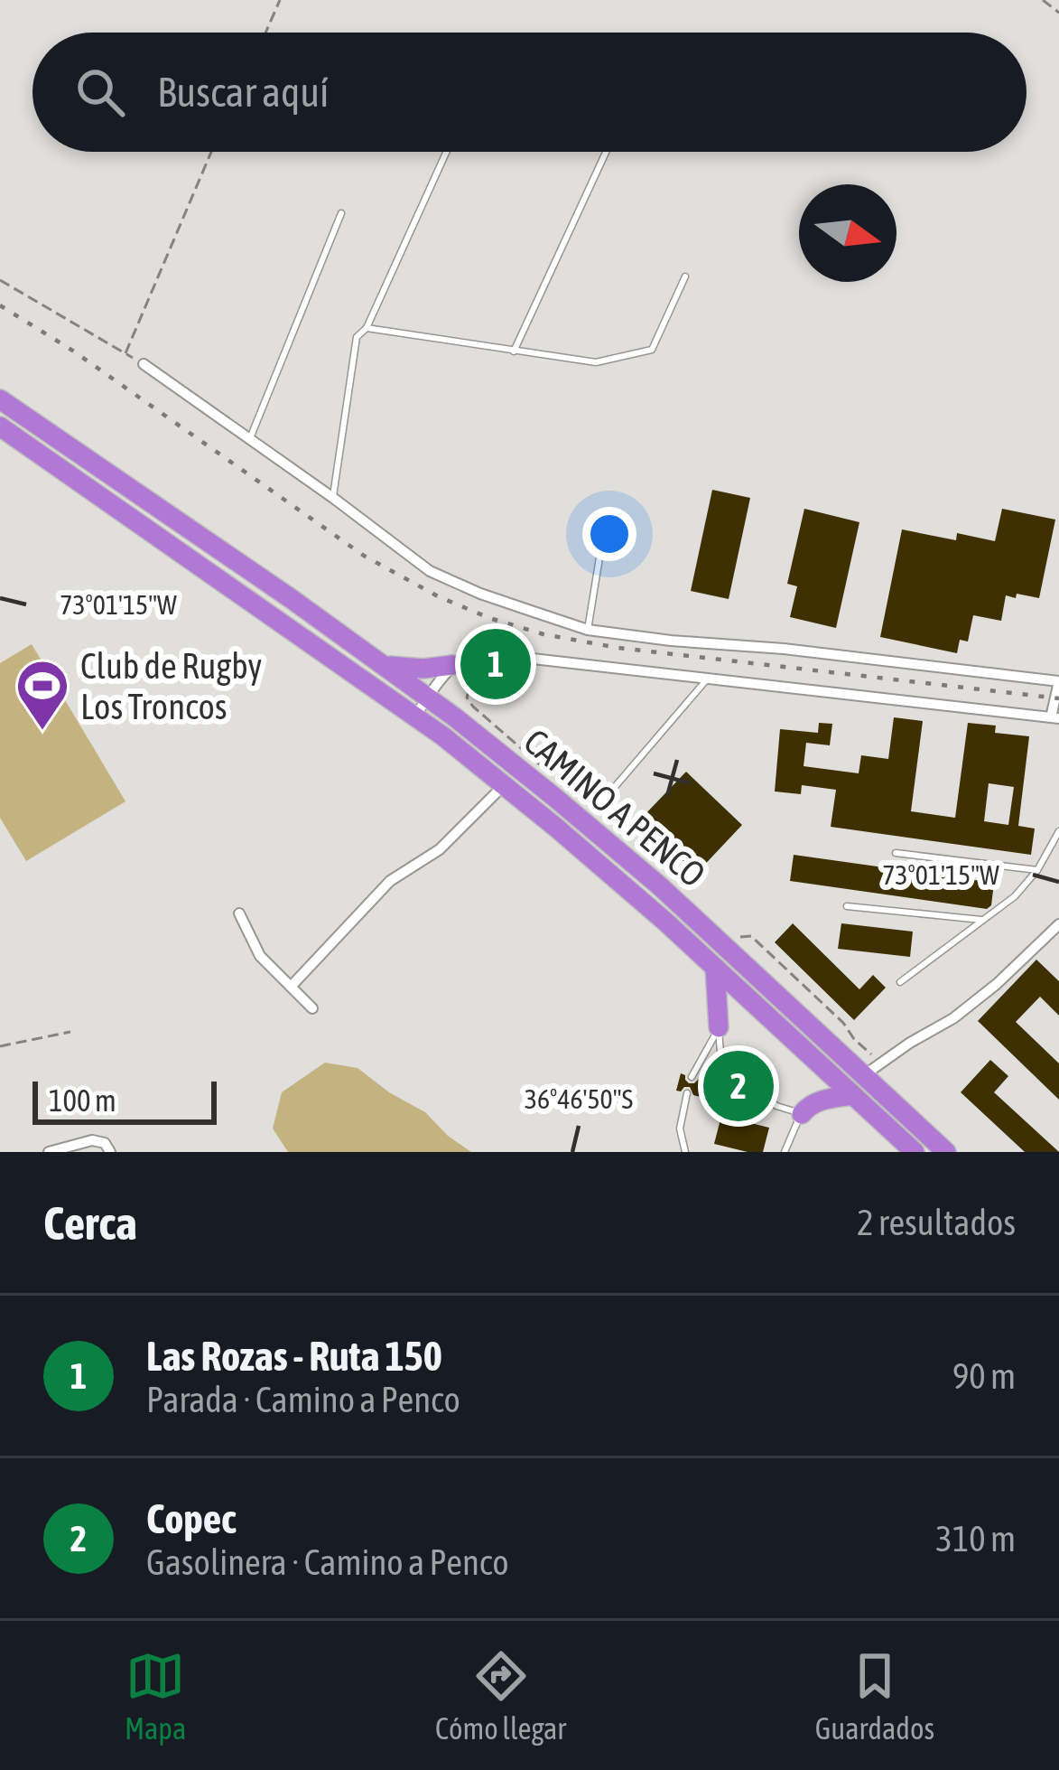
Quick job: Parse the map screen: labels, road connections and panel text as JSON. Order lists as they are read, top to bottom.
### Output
{
  "streets": {
    "highway": ["CAMINO A PENCO"]
  },
  "places": {
    "sports": ["Club de Rugby Los Troncos"]
  },
  "scale_bar": "100 m",
  "north": "right",
  "page": {
    "search": "Buscar aquí",
    "pins": ["1", "2"],
    "scale": "100 m",
    "heading": ["Cerca", "2 resultados"],
    "list": [
      {
        "mark": "1",
        "name": "Las Rozas - Ruta 150",
        "note": "Parada · Camino a Penco",
        "value": "90 m"
      },
      {
        "mark": "2",
        "name": "Copec",
        "note": "Gasolinera · Camino a Penco",
        "value": "310 m"
      }
    ],
    "nav": ["Mapa", "Cómo llegar", "Guardados"]
  },
  "coordinates": ["73°01'15\"W", "36°46'50\"S"]
}
